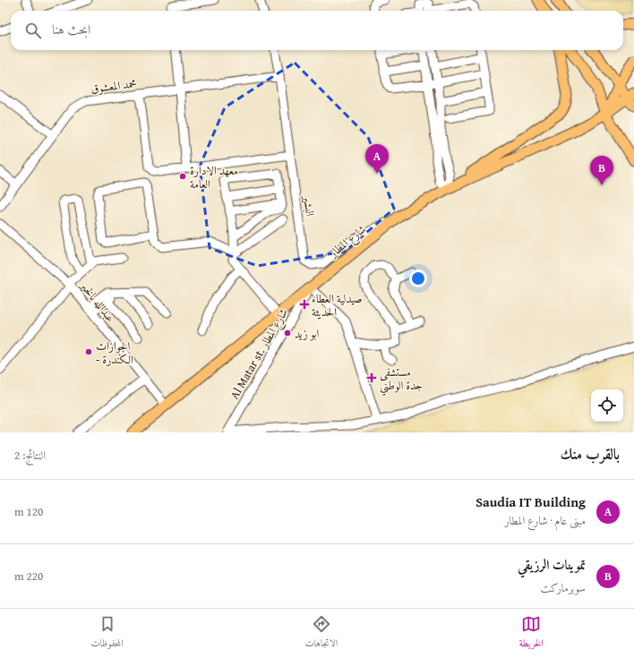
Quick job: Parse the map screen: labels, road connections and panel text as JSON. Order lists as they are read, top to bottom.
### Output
{
  "streets": {
    "main road": ["شارع المطار"],
    "street": [
      "محمد المعشوق",
      "البشير",
      "عبدالله بالخير",
      "Al Matar st. شارع المطار"
    ]
  },
  "crossings": [
    ["محمد المعشوق", "البشير"],
    ["البشير", "شارع المطار"],
    ["شارع المطار", "عبدالله بالخير"],
    ["شارع المطار", "Al Matar st. شارع المطار"]
  ],
  "places": {
    "other": ["معهد الادارة العامة", "ابو زيد", "الجوازات - الكندرة"],
    "health": ["صيدلية العطاء الحديثة", "مستشفى جدة الوطني"]
  },
  "page": {
    "search": "ابحث هنا",
    "pins": ["A", "B"],
    "heading": ["بالقرب منك", "النتائج: 2"],
    "list": [
      {
        "mark": "A",
        "name": "Saudia IT Building",
        "note": "مبنى عام · شارع المطار",
        "value": "120 m"
      },
      {
        "mark": "B",
        "name": "تموينات الرزيقي",
        "note": "سوبرماركت",
        "value": "220 m"
      }
    ],
    "nav": ["الخريطة", "الاتجاهات", "المحفوظات"]
  }
}
